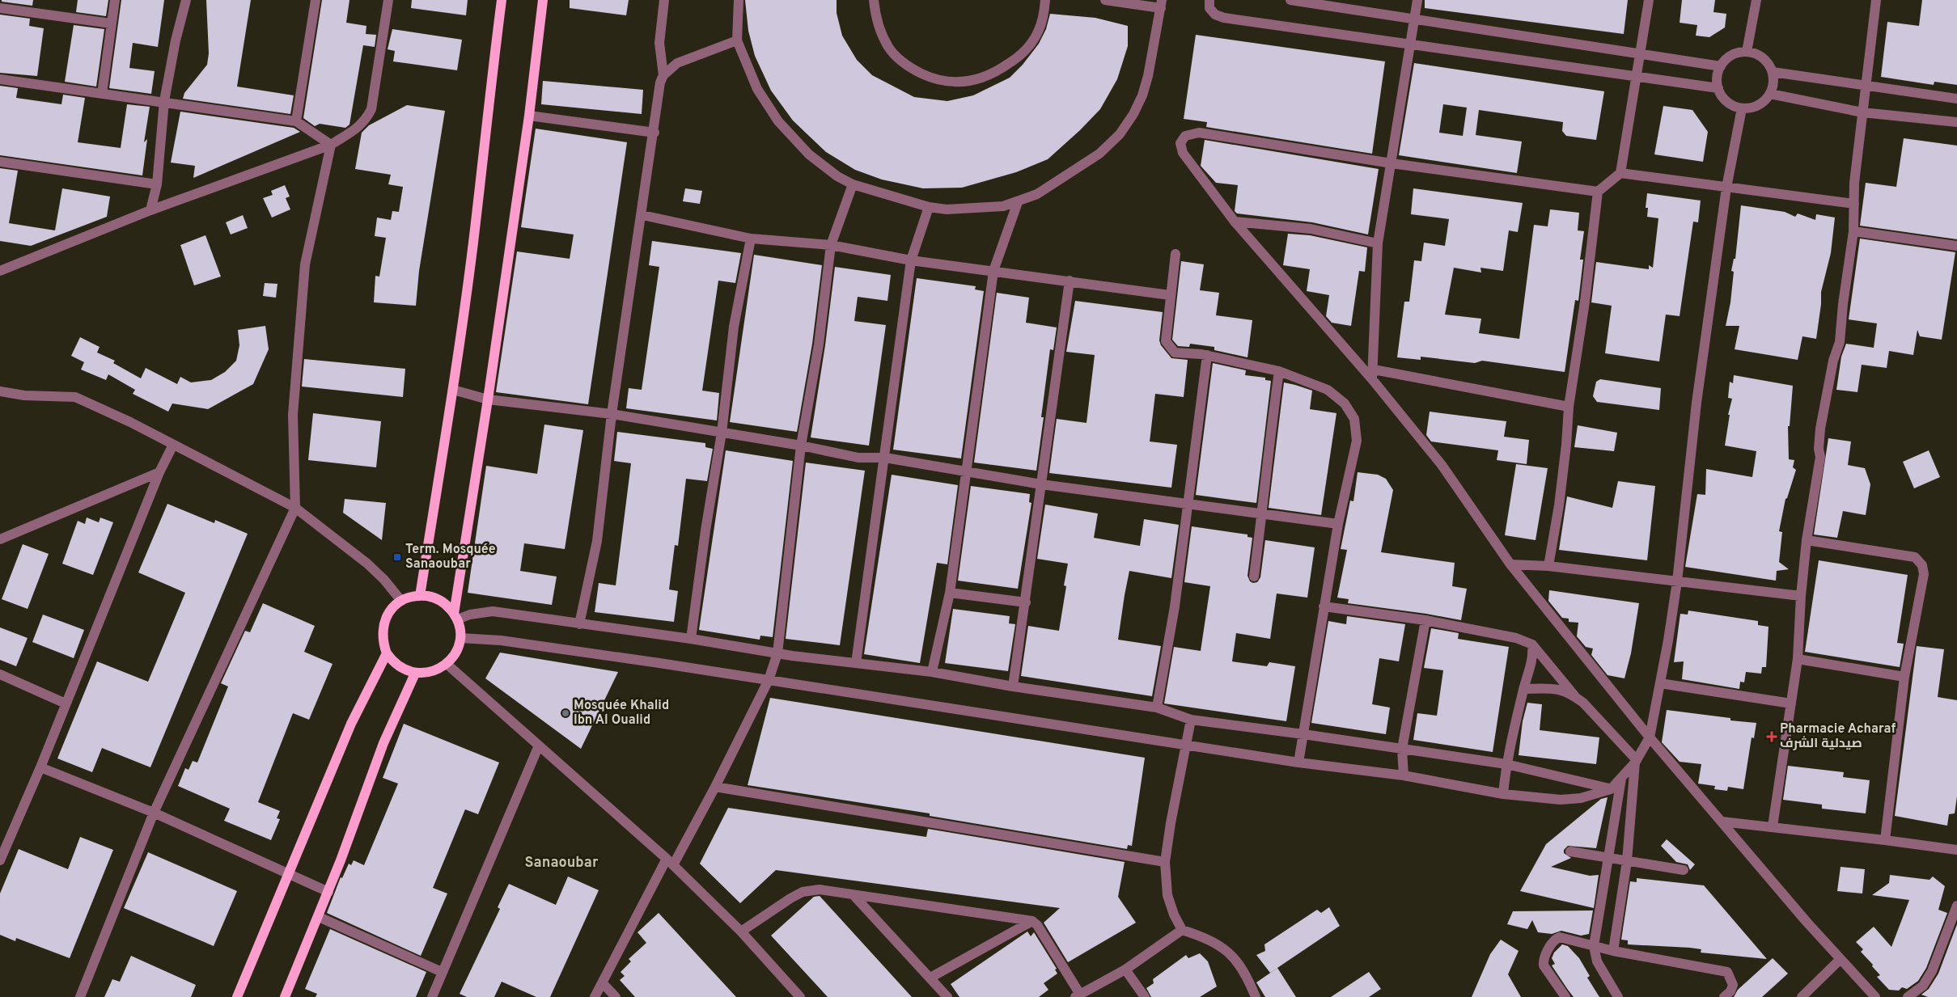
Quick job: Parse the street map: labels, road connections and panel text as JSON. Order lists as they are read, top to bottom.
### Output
{
  "districts": ["Sanaoubar"],
  "places": {
    "transit": ["Term. Mosquée Sanaoubar"],
    "other": ["Mosquée Khalid Ibn Al Oualid"],
    "health": ["Pharmacie Acharaf صيدلية الشرف"]
  }
}
